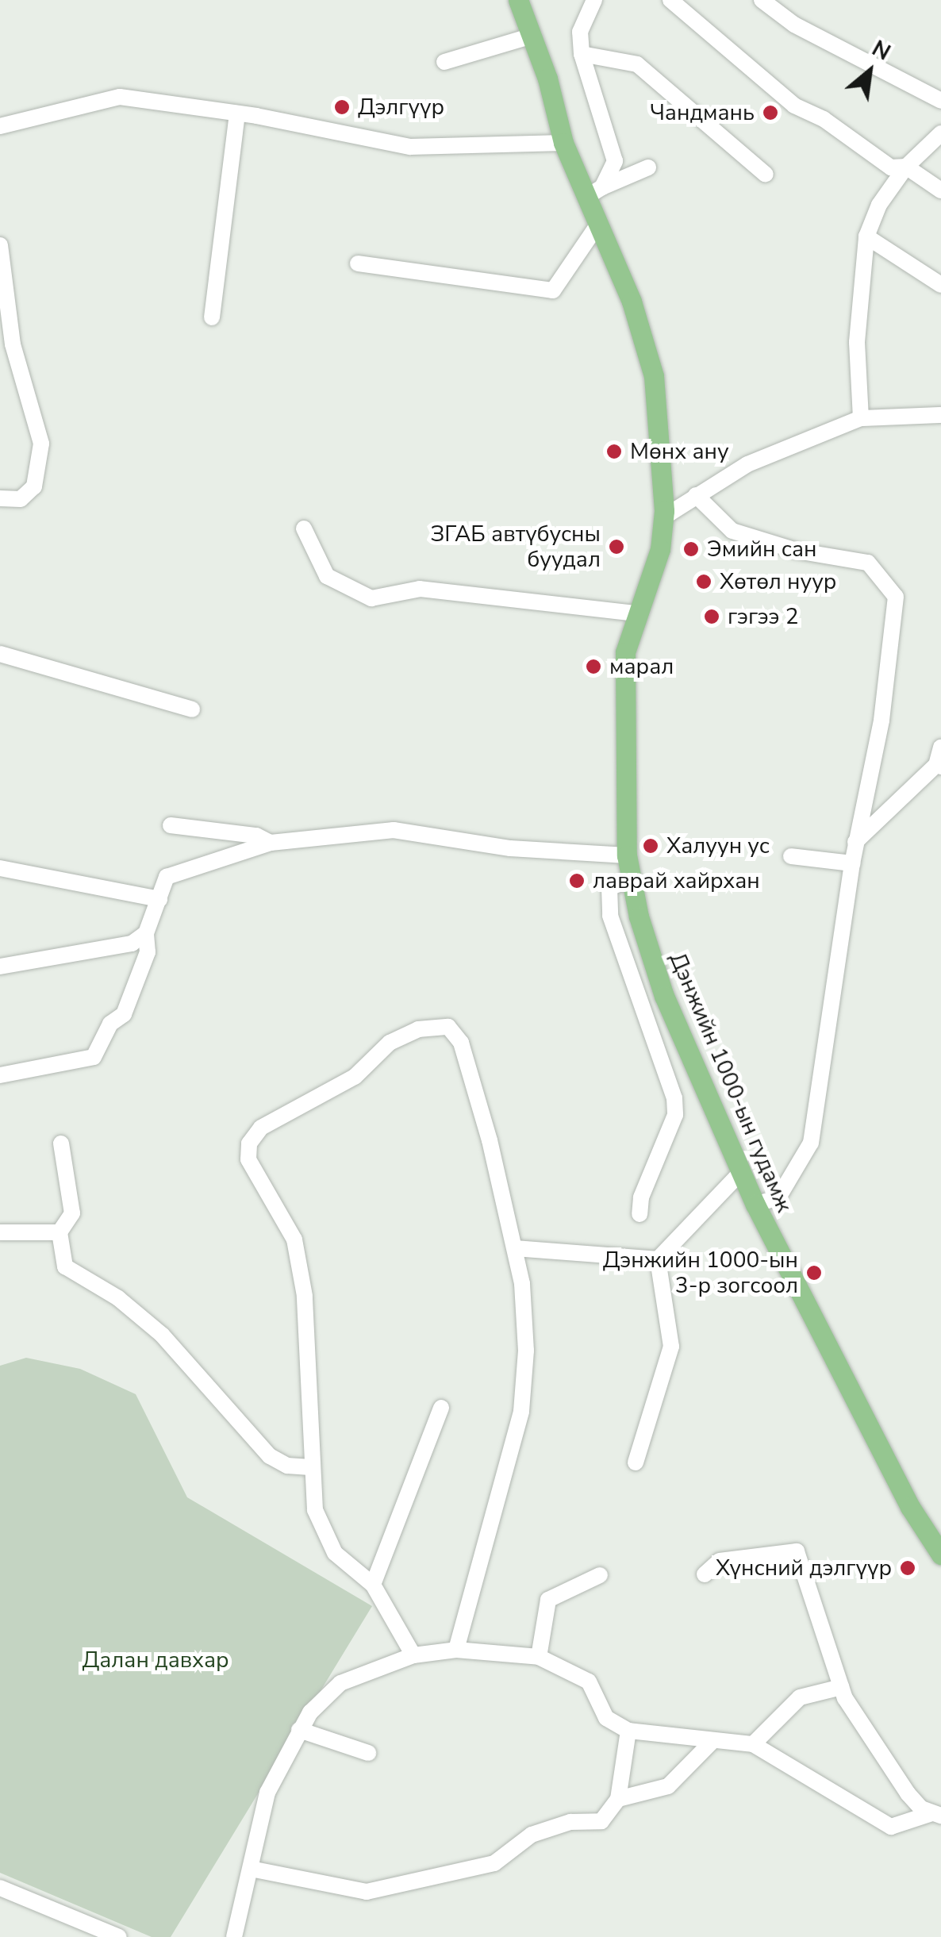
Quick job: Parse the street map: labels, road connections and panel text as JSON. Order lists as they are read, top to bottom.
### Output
{
  "streets": {
    "main road": ["Дэнжийн 1000-ын гудамж"]
  },
  "parks": ["Далан давхар"],
  "places": [
    "Дэлгүүр",
    "Чандмань",
    "Мөнх ану",
    "ЗГАБ автүбусны буудал",
    "Эмийн сан",
    "Хөтөл нуур",
    "гэгээ 2",
    "марал",
    "Халуун ус",
    "лаврай хайрхан",
    "Дэнжийн 1000-ын 3-р зогсоол",
    "Хүнсний дэлгүүр"
  ],
  "north": "top right"
}
